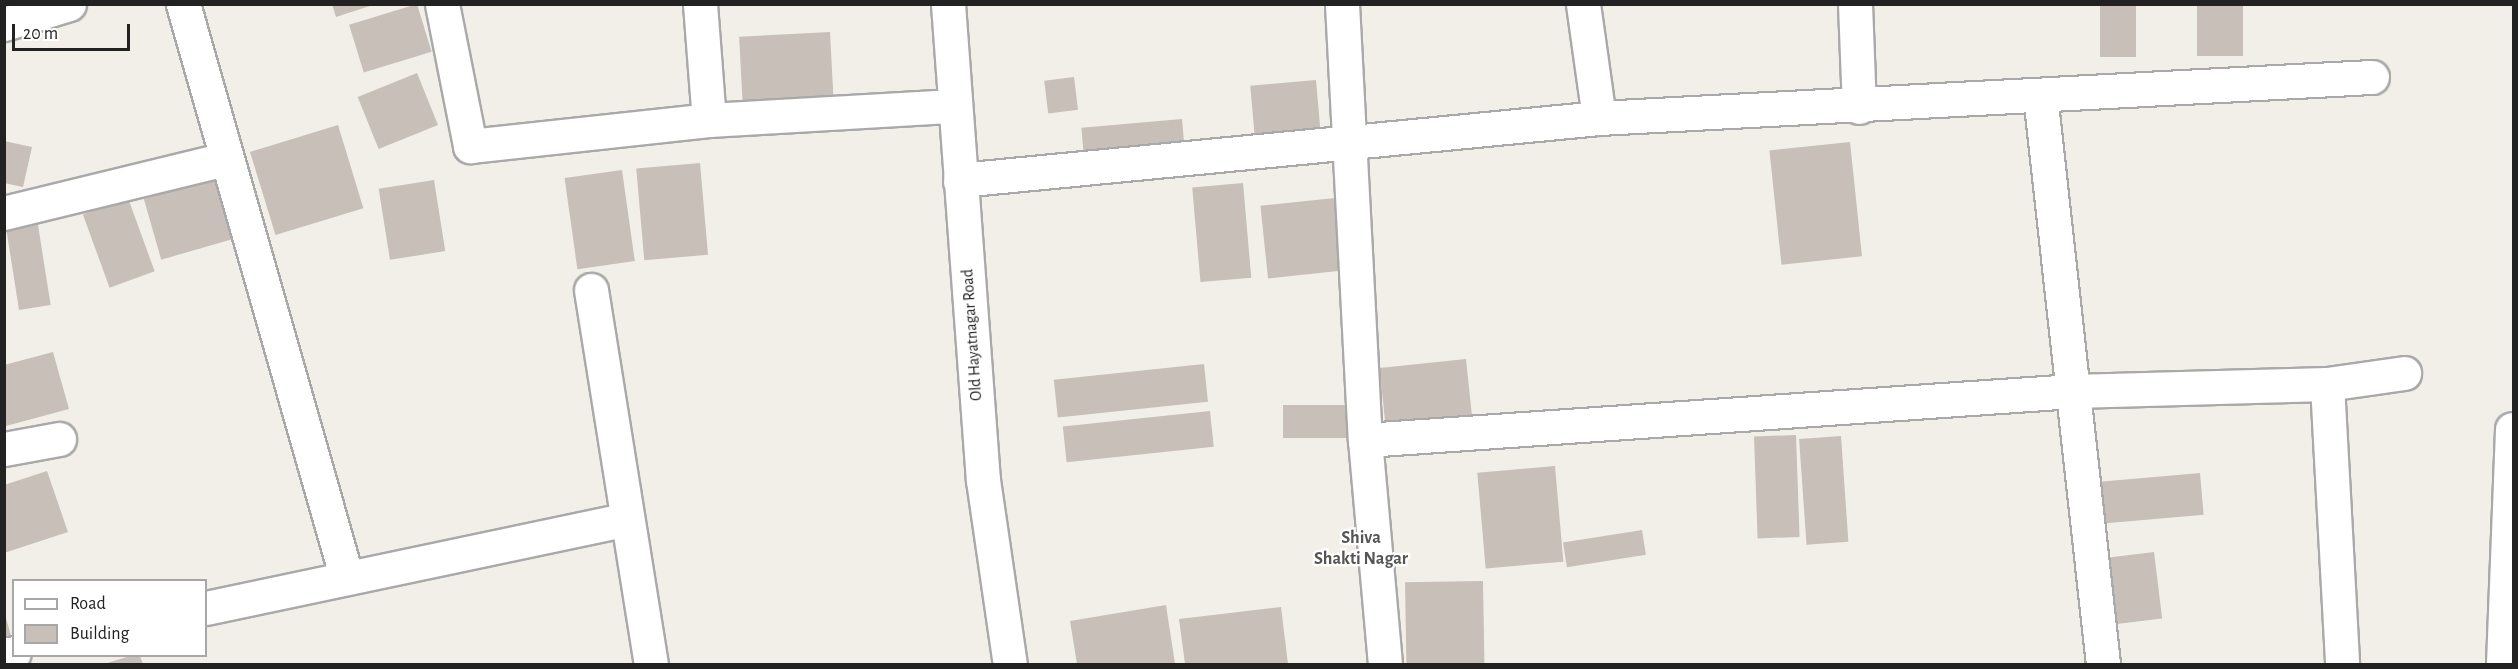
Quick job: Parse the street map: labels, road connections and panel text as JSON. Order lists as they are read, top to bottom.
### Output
{
  "streets": {
    "street": ["Old Hayatnagar Road"]
  },
  "districts": ["Shiva Shakti Nagar"],
  "legend": ["Road", "Building"],
  "scale_bar": "20 m"
}
